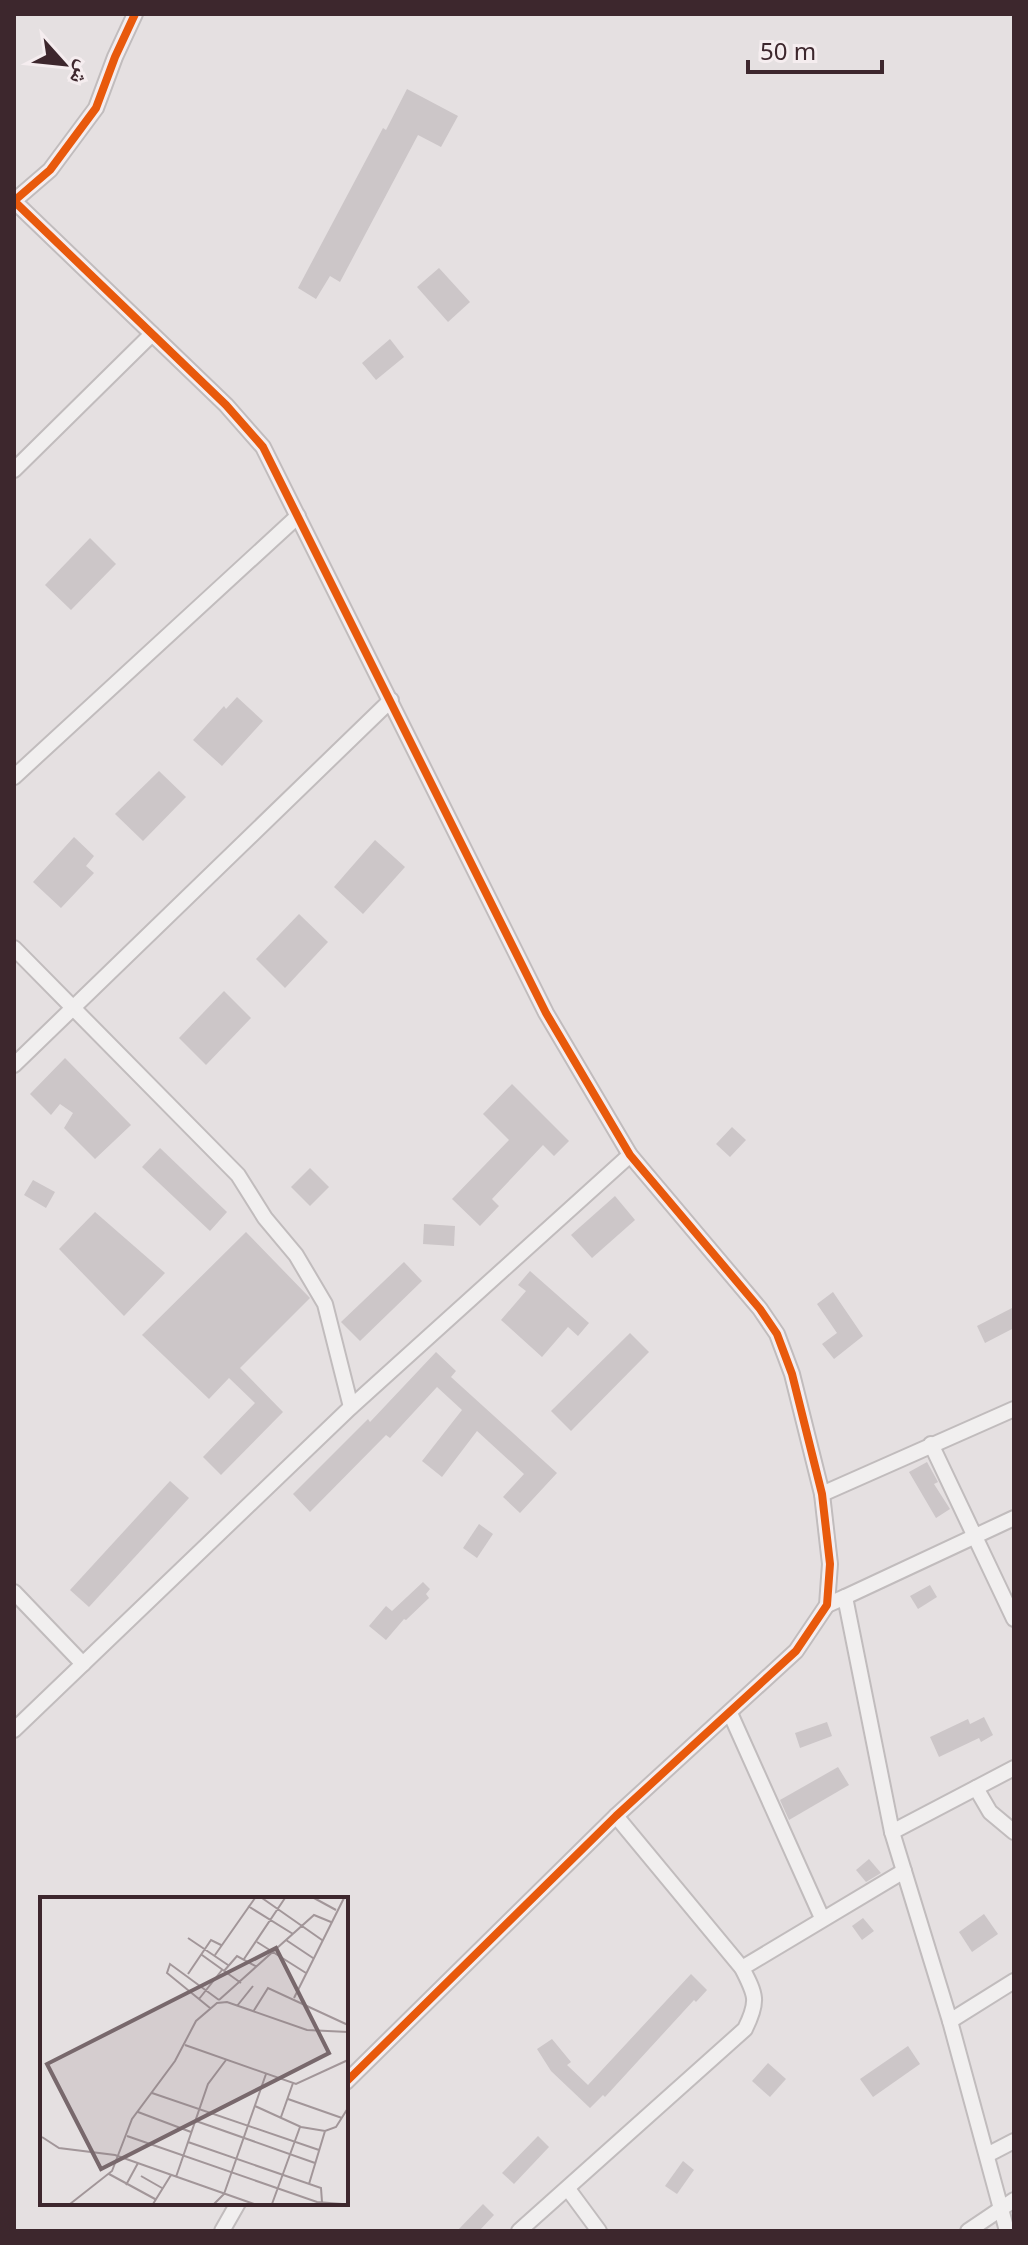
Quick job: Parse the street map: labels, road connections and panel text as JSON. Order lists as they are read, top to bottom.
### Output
{
  "scale_bar": "50 m",
  "north": "bottom right"
}
